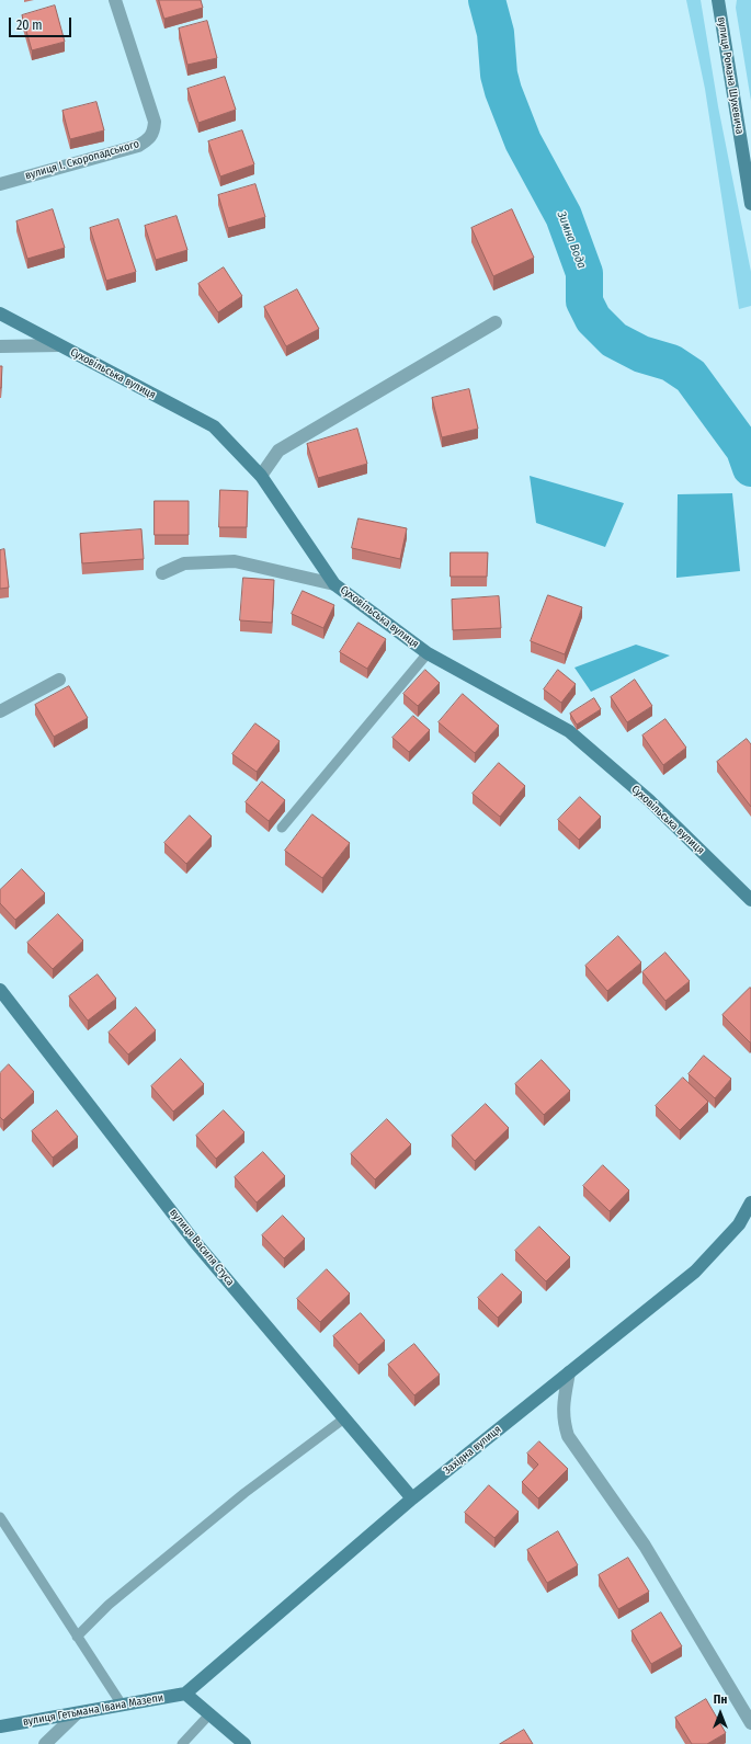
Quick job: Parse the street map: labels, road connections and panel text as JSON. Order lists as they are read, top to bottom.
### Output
{
  "streets": {
    "street": [
      "вулиця Романа Шухевича",
      "вулиця І. Скоропадського",
      "Суховільська вулиця",
      "вулиця Василя Стуса",
      "Західна вулиця",
      "вулиця Гетьмана Івана Мазепи"
    ]
  },
  "crossings": [
    ["вулиця Василя Стуса", "Західна вулиця"],
    ["Західна вулиця", "вулиця Гетьмана Івана Мазепи"]
  ],
  "water": ["Зимна Вода"],
  "scale_bar": "20 m",
  "north": "top"
}
